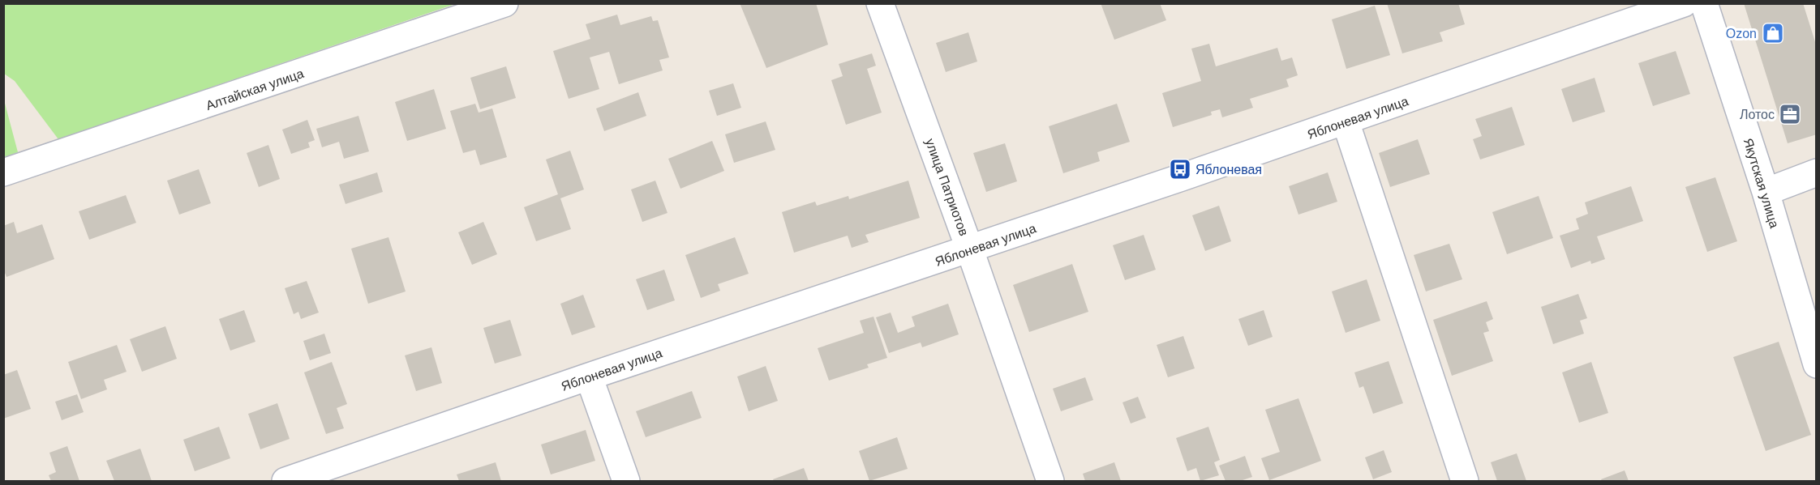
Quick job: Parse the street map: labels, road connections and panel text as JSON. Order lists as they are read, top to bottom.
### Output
{
  "streets": {
    "street": [
      "Алтайская улица",
      "Яблоневая улица",
      "Якутская улица",
      "улица Патриотов"
    ]
  },
  "crossings": [
    ["Яблоневая улица", "улица Патриотов"]
  ],
  "places": {
    "shop": ["Ozon"],
    "office": ["Лотос"],
    "bus stop": ["Яблоневая"]
  }
}
